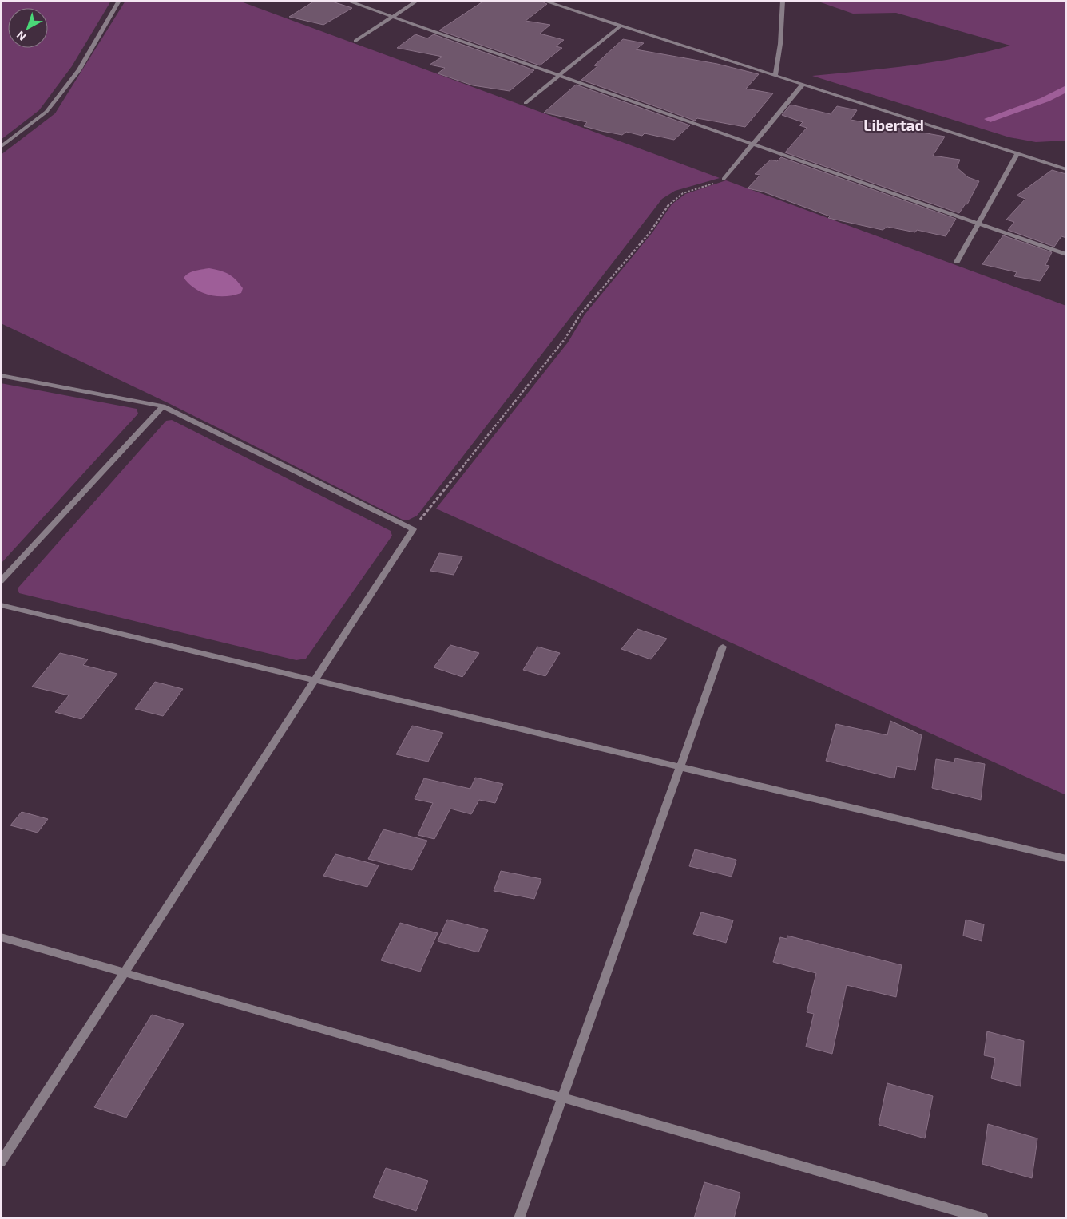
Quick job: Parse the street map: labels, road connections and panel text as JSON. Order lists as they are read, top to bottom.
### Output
{
  "districts": ["Libertad"],
  "north": "bottom left"
}
